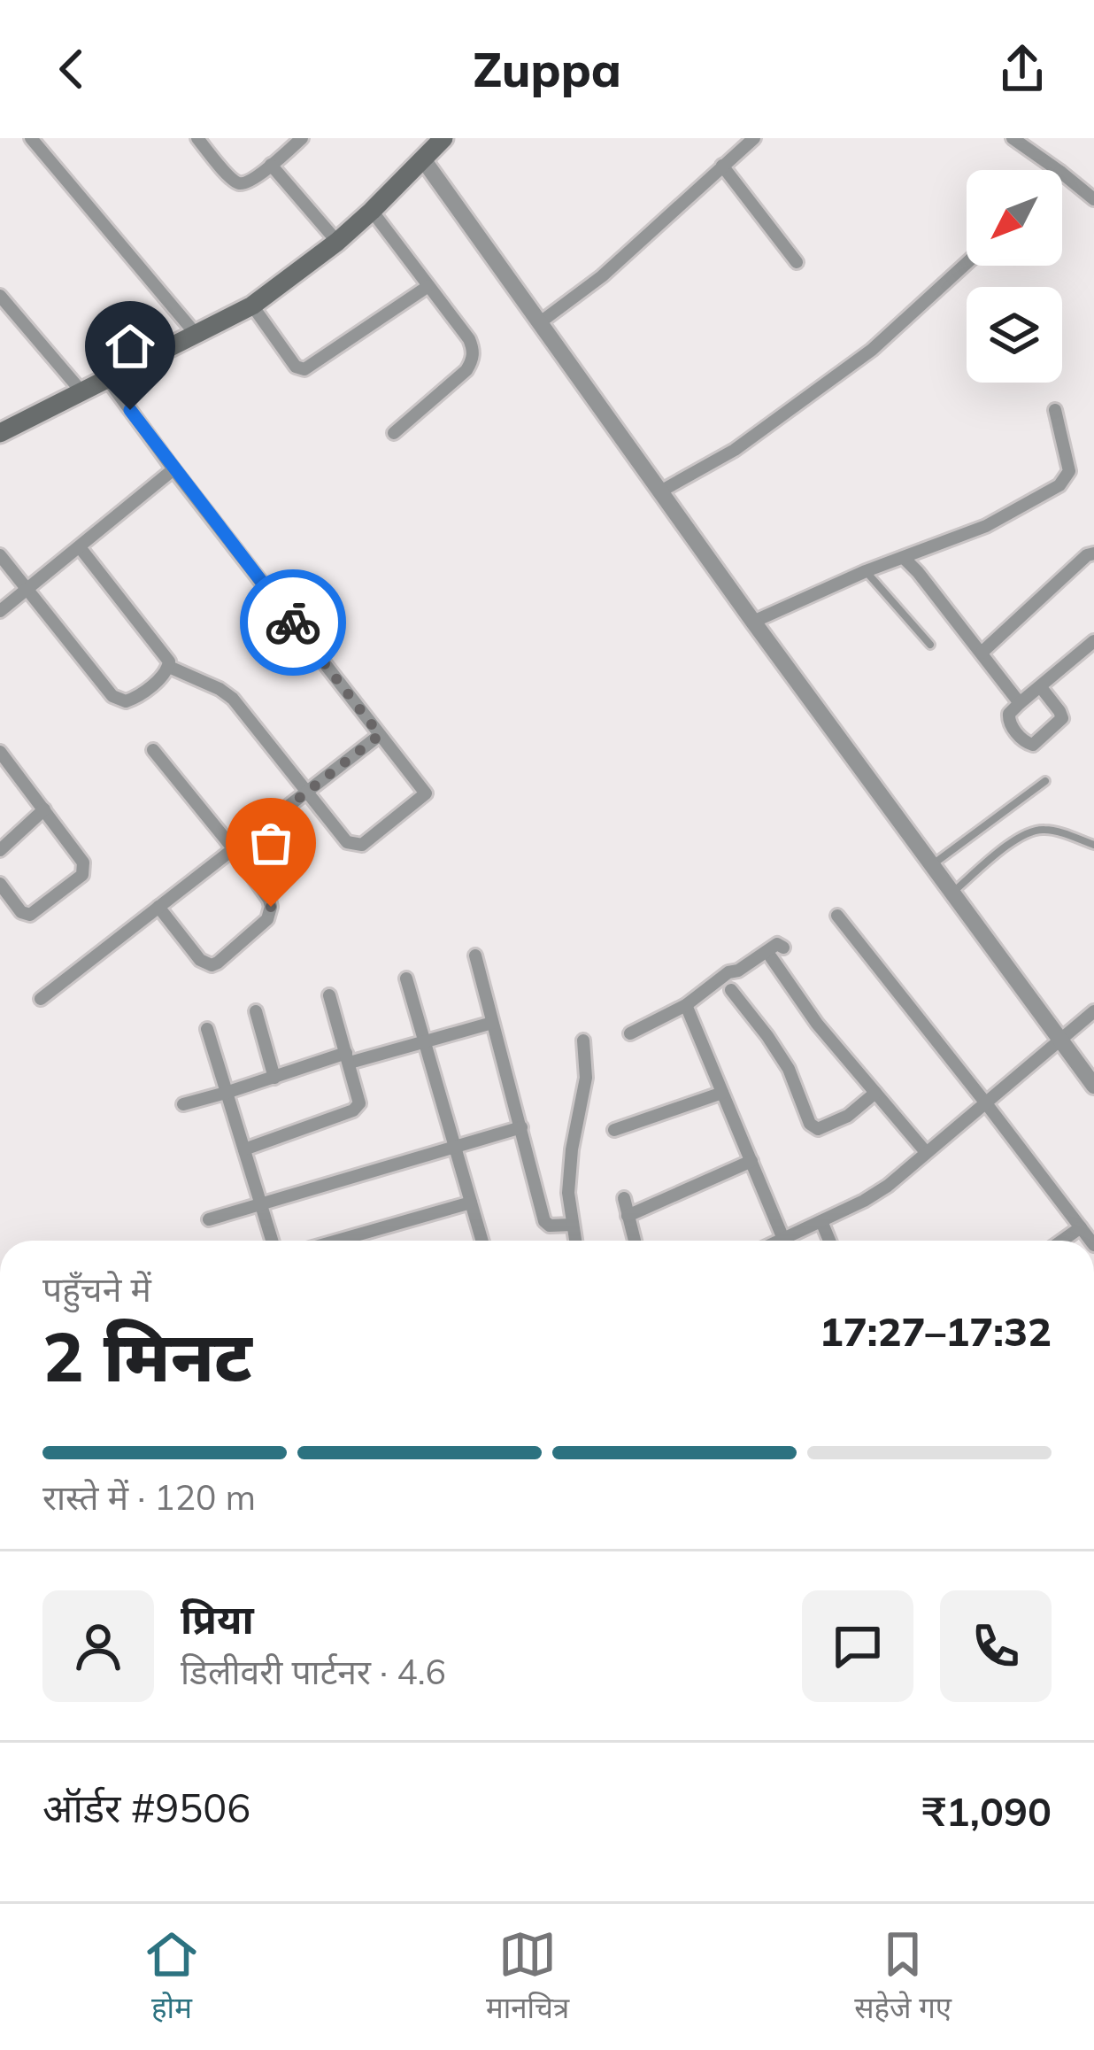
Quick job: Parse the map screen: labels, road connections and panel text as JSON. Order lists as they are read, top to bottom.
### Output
{
  "north": "bottom left",
  "page": {
    "header": "Zuppa",
    "heading": ["2 मिनट", "पहुँचने में", "17:27–17:32"],
    "panel": [
      "प्रिया",
      "डिलीवरी पार्टनर · 4.6",
      "ऑर्डर #9506",
      "₹1,090"
    ],
    "bar": "रास्ते में · 120 m",
    "tabs": ["होम", "मानचित्र", "सहेजे गए"]
  }
}
